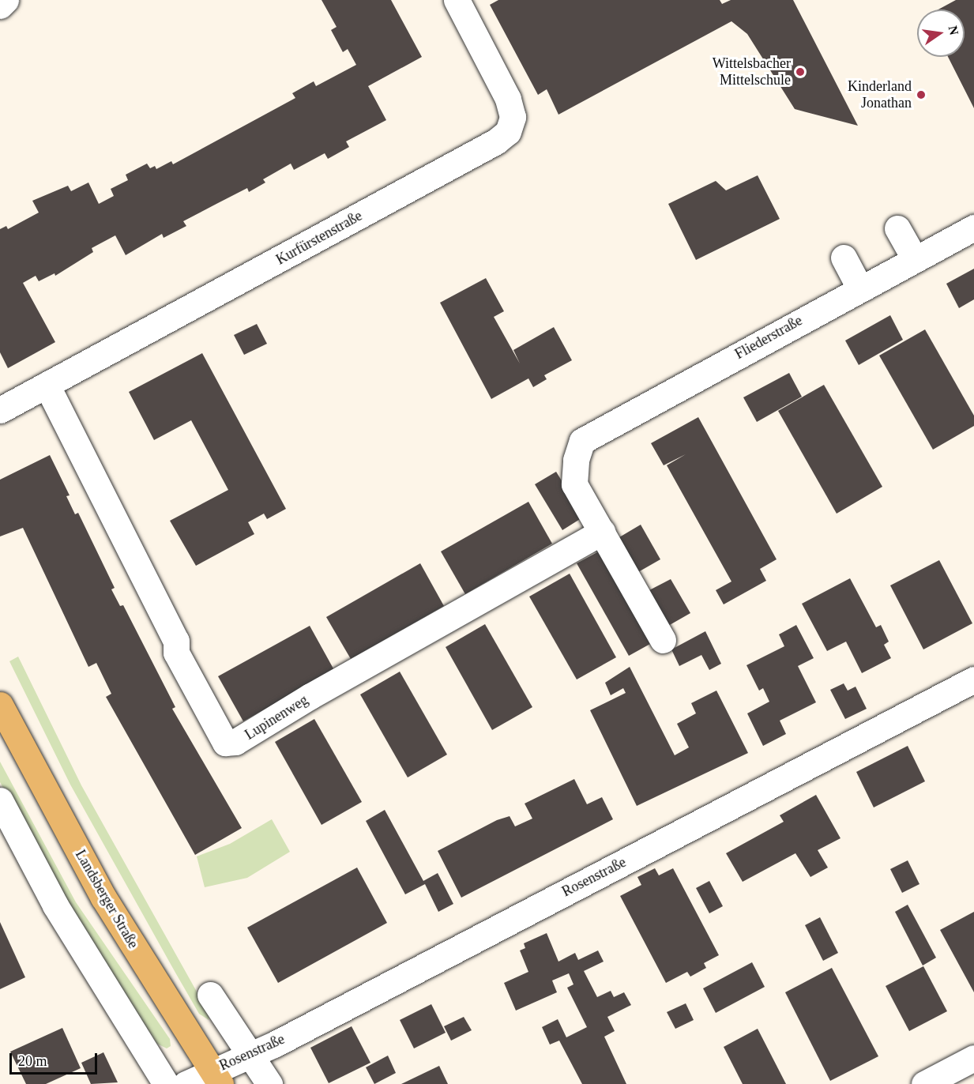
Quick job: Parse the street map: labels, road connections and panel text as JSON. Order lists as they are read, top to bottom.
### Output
{
  "streets": {
    "main road": ["Landsberger Straße"],
    "street": [
      "Kurfürstenstraße",
      "Fliederstraße",
      "Lupinenweg",
      "Rosenstraße"
    ]
  },
  "crossings": [
    ["Kurfürstenstraße", "Lupinenweg"],
    ["Fliederstraße", "Lupinenweg"],
    ["Rosenstraße", "Landsberger Straße"]
  ],
  "places": ["Wittelsbacher Mittelschule", "Kinderland Jonathan"],
  "scale_bar": "20 m",
  "north": "right"
}
